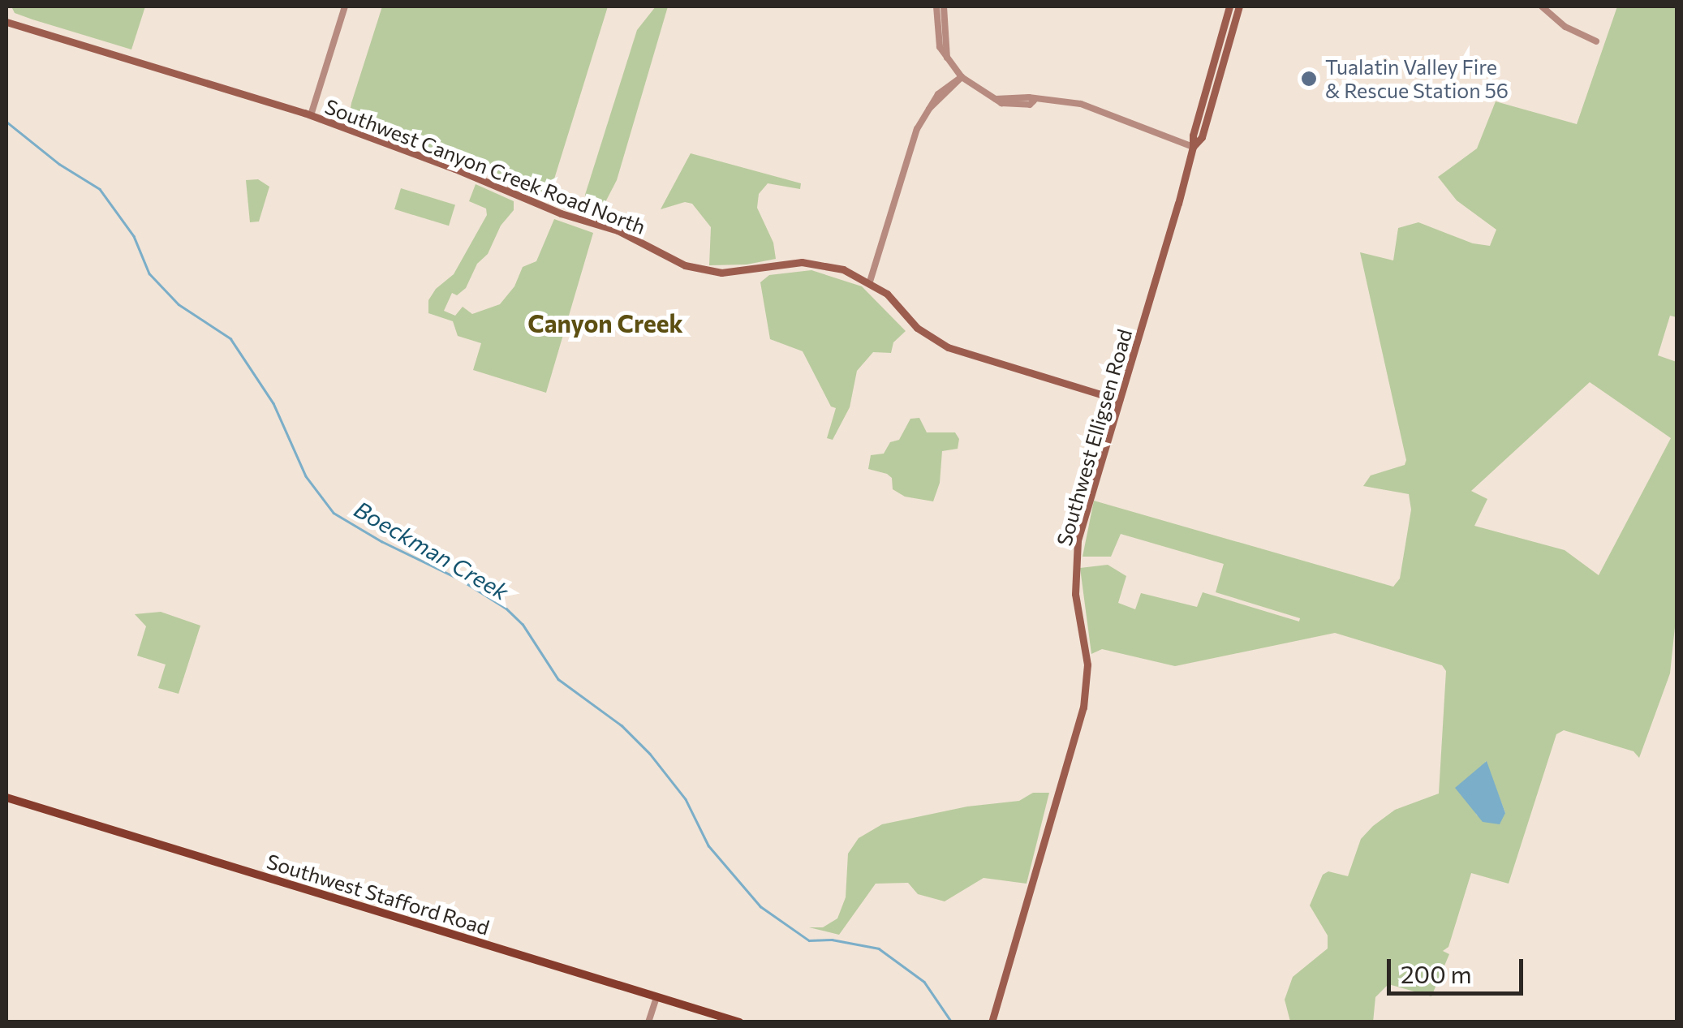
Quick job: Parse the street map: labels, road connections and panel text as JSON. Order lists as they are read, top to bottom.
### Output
{
  "streets": {
    "main road": ["Southwest Canyon Creek Road North", "Southwest Elligsen Road", "Southwest Stafford Road"]
  },
  "crossings": [
    ["Southwest Canyon Creek Road North", "Southwest Elligsen Road"]
  ],
  "districts": ["Canyon Creek"],
  "water": ["Boeckman Creek"],
  "places": ["Tualatin Valley Fire & Rescue Station 56"],
  "scale_bar": "200 m"
}
